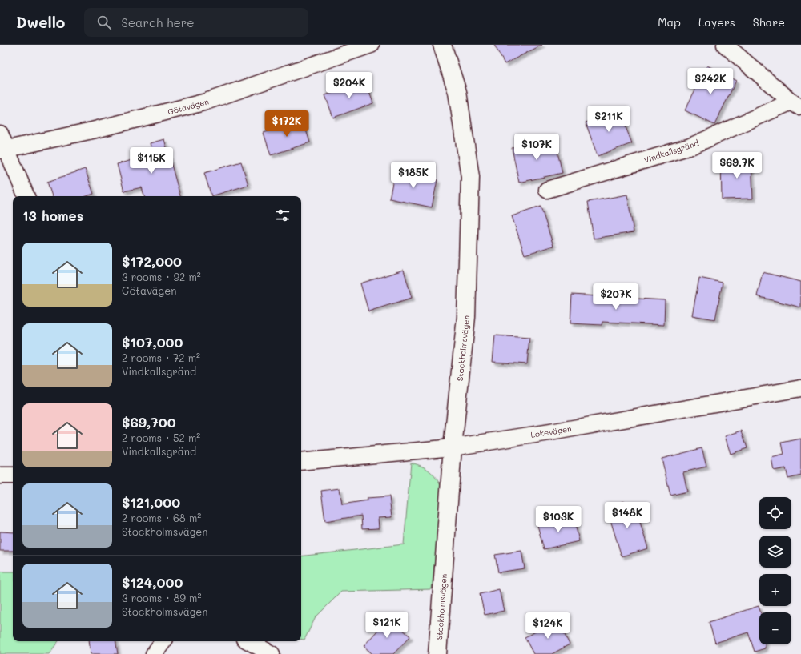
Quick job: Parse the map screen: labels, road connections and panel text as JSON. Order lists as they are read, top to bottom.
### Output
{
  "streets": {
    "street": [
      "Götavägen",
      "Vindkallsgränd",
      "Stockholmsvägen",
      "Lokevägen"
    ]
  },
  "crossings": [
    ["Stockholmsvägen", "Lokevägen"]
  ],
  "page": {
    "header": "Dwello",
    "search": "Search here",
    "nav": ["Map", "Layers", "Share"],
    "price": [
      "$242K",
      "$204K",
      "$211K",
      "$172K",
      "$107K",
      "$115K",
      "$69.7K",
      "$185K",
      "$207K",
      "$148K",
      "$103K",
      "$121K",
      "$124K"
    ],
    "heading": "13 homes",
    "list": [
      {
        "name": "$172,000",
        "note": "3 rooms · 92 m² · Götavägen"
      },
      {
        "name": "$107,000",
        "note": "2 rooms · 72 m² · Vindkallsgränd"
      },
      {
        "name": "$69,700",
        "note": "2 rooms · 52 m² · Vindkallsgränd"
      },
      {
        "name": "$121,000",
        "note": "2 rooms · 68 m² · Stockholmsvägen"
      },
      {
        "name": "$124,000",
        "note": "3 rooms · 89 m² · Stockholmsvägen"
      }
    ],
    "map_buttons": ["+", "−"]
  }
}
